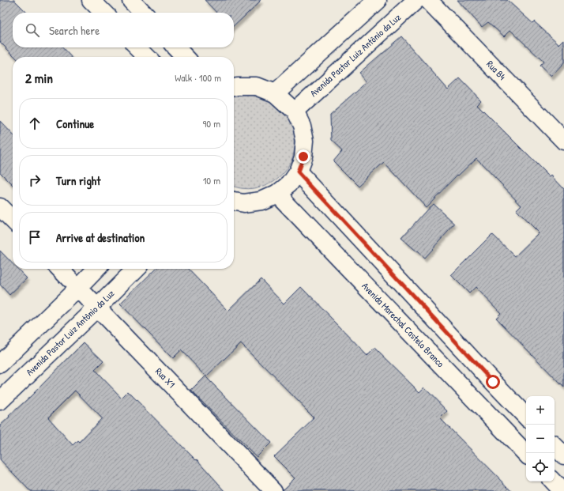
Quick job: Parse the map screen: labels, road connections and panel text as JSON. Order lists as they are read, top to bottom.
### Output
{
  "streets": {
    "street": [
      "Avenida Pastor Luiz Antônio da Luz",
      "Rua B4",
      "Avenida Marechal Castelo Branco",
      "Rua X1"
    ]
  },
  "crossings": [
    ["Avenida Pastor Luiz Antônio da Luz", "Rua X1"]
  ],
  "page": {
    "search": "Search here",
    "heading": ["2 min", "Walk · 100 m"],
    "list": [
      ["Continue", "90 m"],
      ["Turn right", "10 m"],
      "Arrive at destination"
    ],
    "map_buttons": ["+", "−"]
  }
}
